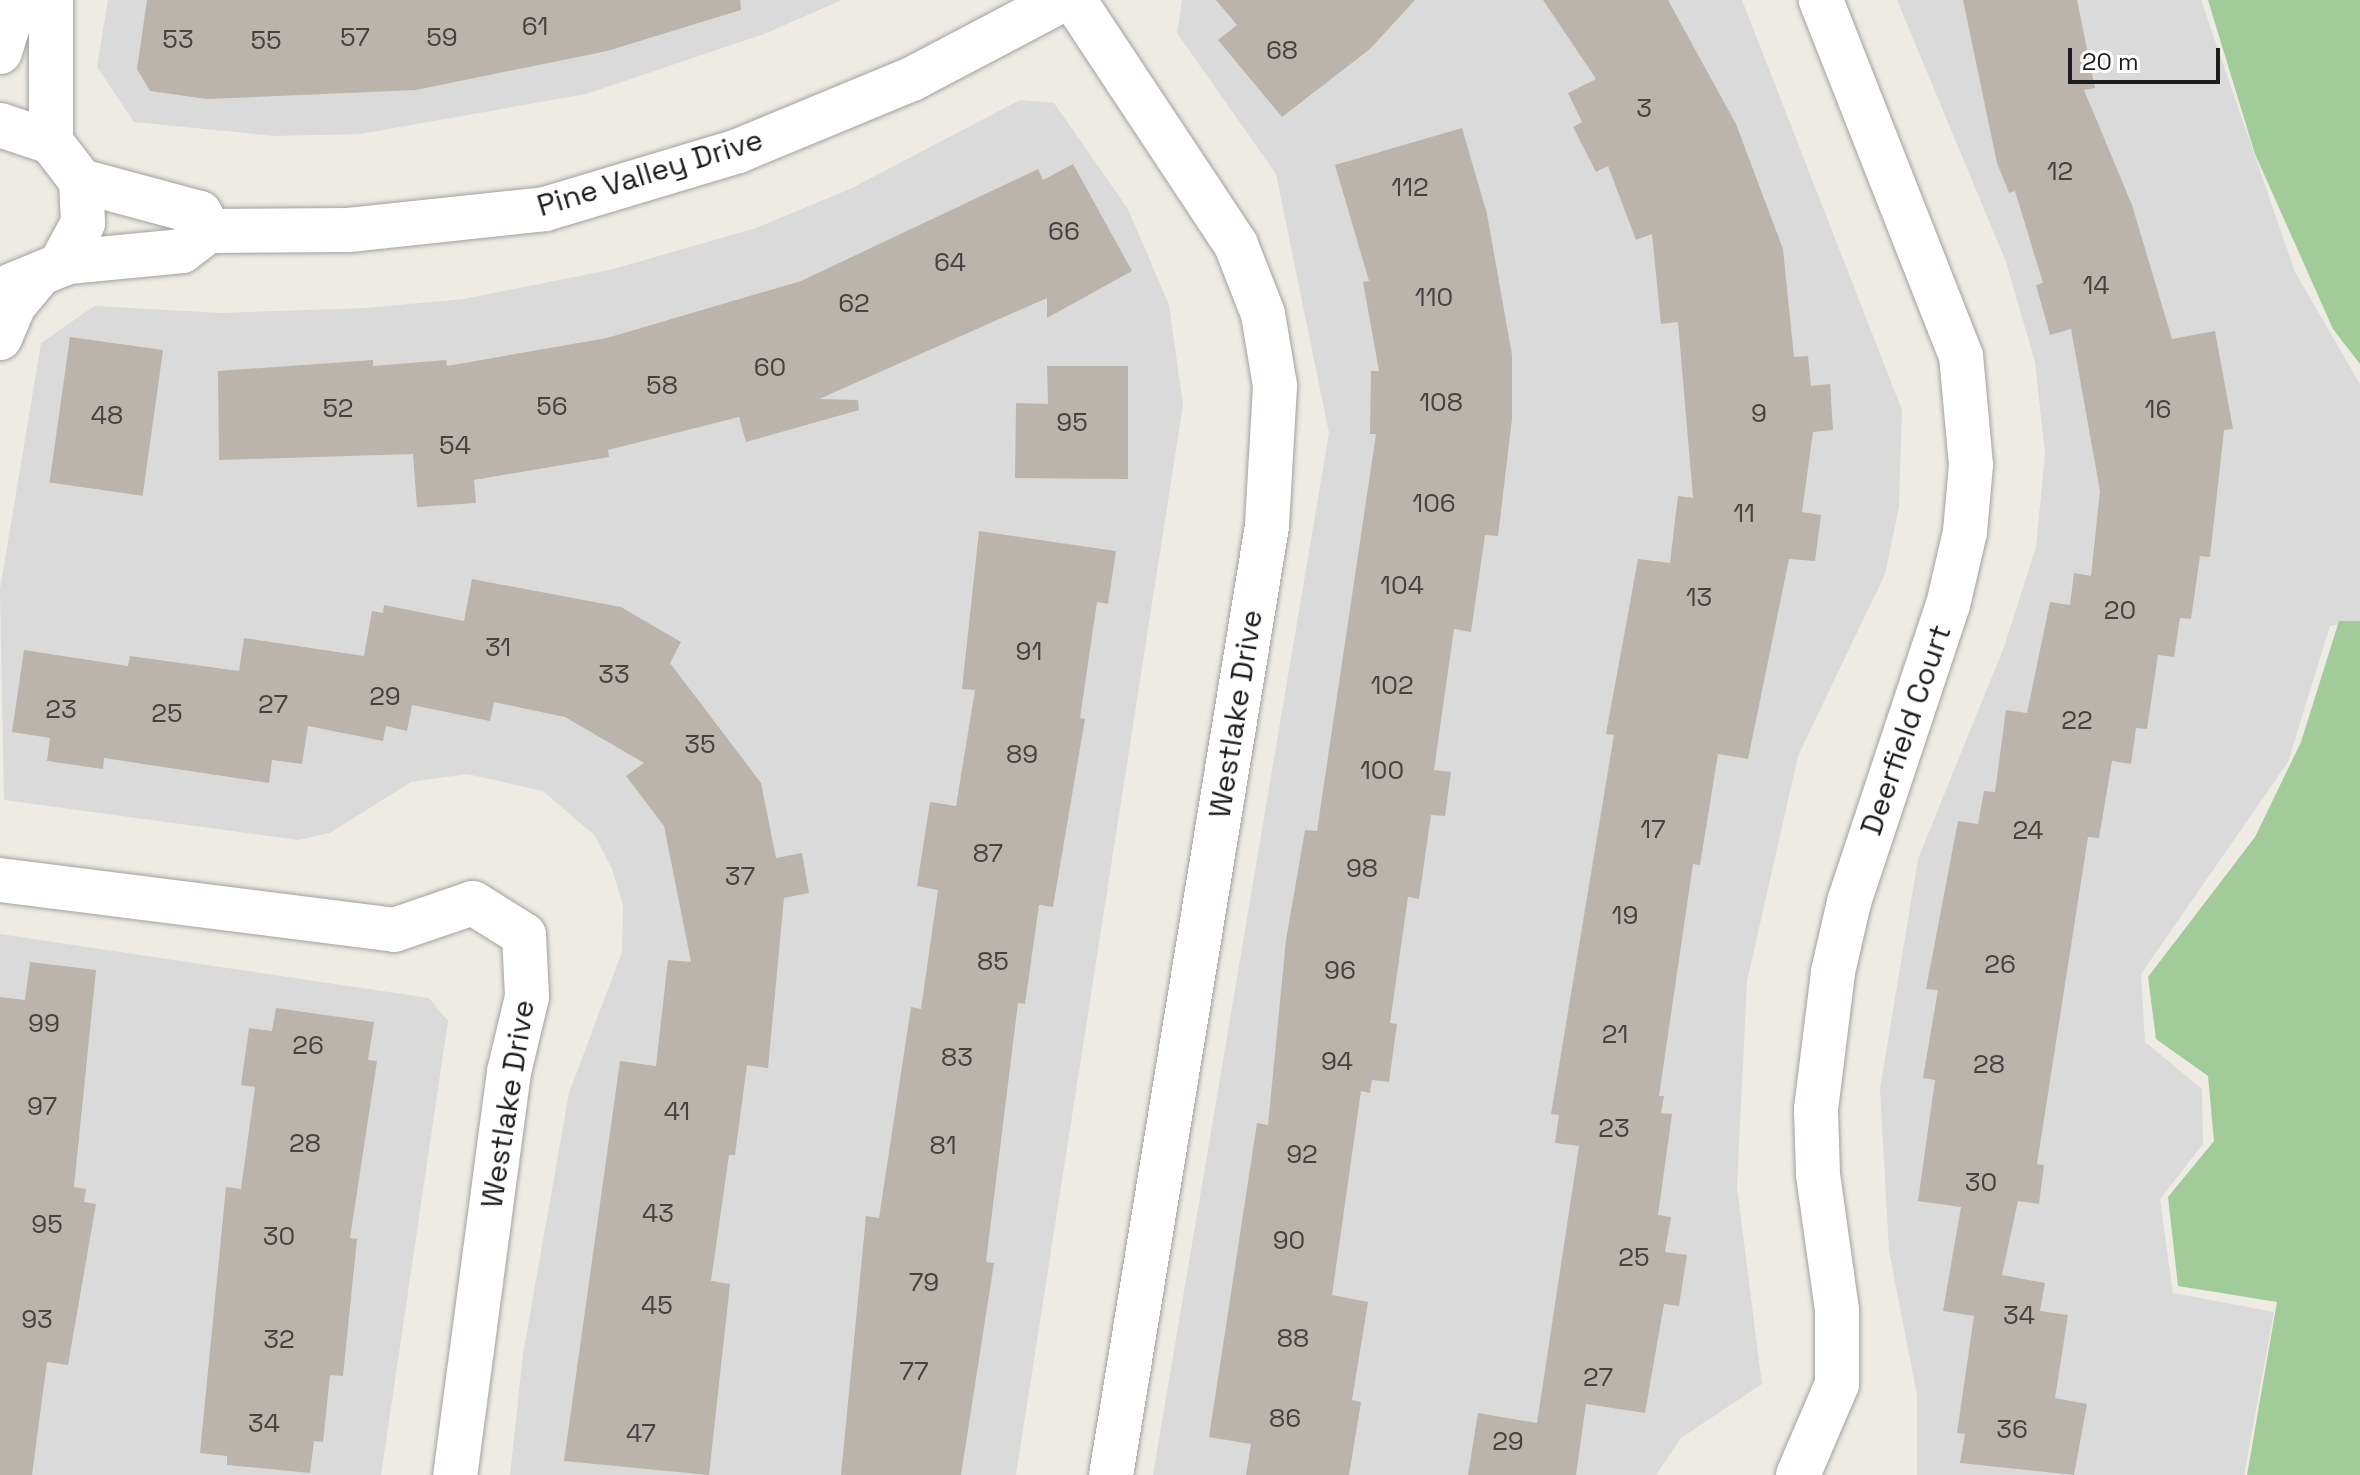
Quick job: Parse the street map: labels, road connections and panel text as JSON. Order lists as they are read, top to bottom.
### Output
{
  "streets": {
    "street": ["Pine Valley Drive", "Westlake Drive", "Deerfield Court"]
  },
  "house_numbers": [
    "61",
    "57",
    "59",
    "53",
    "55",
    "68",
    "3",
    "12",
    "112",
    "66",
    "64",
    "14",
    "110",
    "62",
    "60",
    "58",
    "108",
    "56",
    "52",
    "16",
    "9",
    "48",
    "95",
    "54",
    "106",
    "11",
    "104",
    "13",
    "20",
    "31",
    "91",
    "33",
    "102",
    "29",
    "27",
    "23",
    "25",
    "22",
    "35",
    "89",
    "100",
    "17",
    "24",
    "87",
    "98",
    "37",
    "19",
    "85",
    "26",
    "96",
    "99",
    "21",
    "26",
    "83",
    "94",
    "28",
    "97",
    "41",
    "23",
    "28",
    "81",
    "92",
    "30",
    "43",
    "95",
    "30",
    "90",
    "25",
    "79",
    "45",
    "34",
    "93",
    "88",
    "32",
    "77",
    "27",
    "86",
    "34",
    "36",
    "47",
    "29"
  ],
  "scale_bar": "20 m"
}
